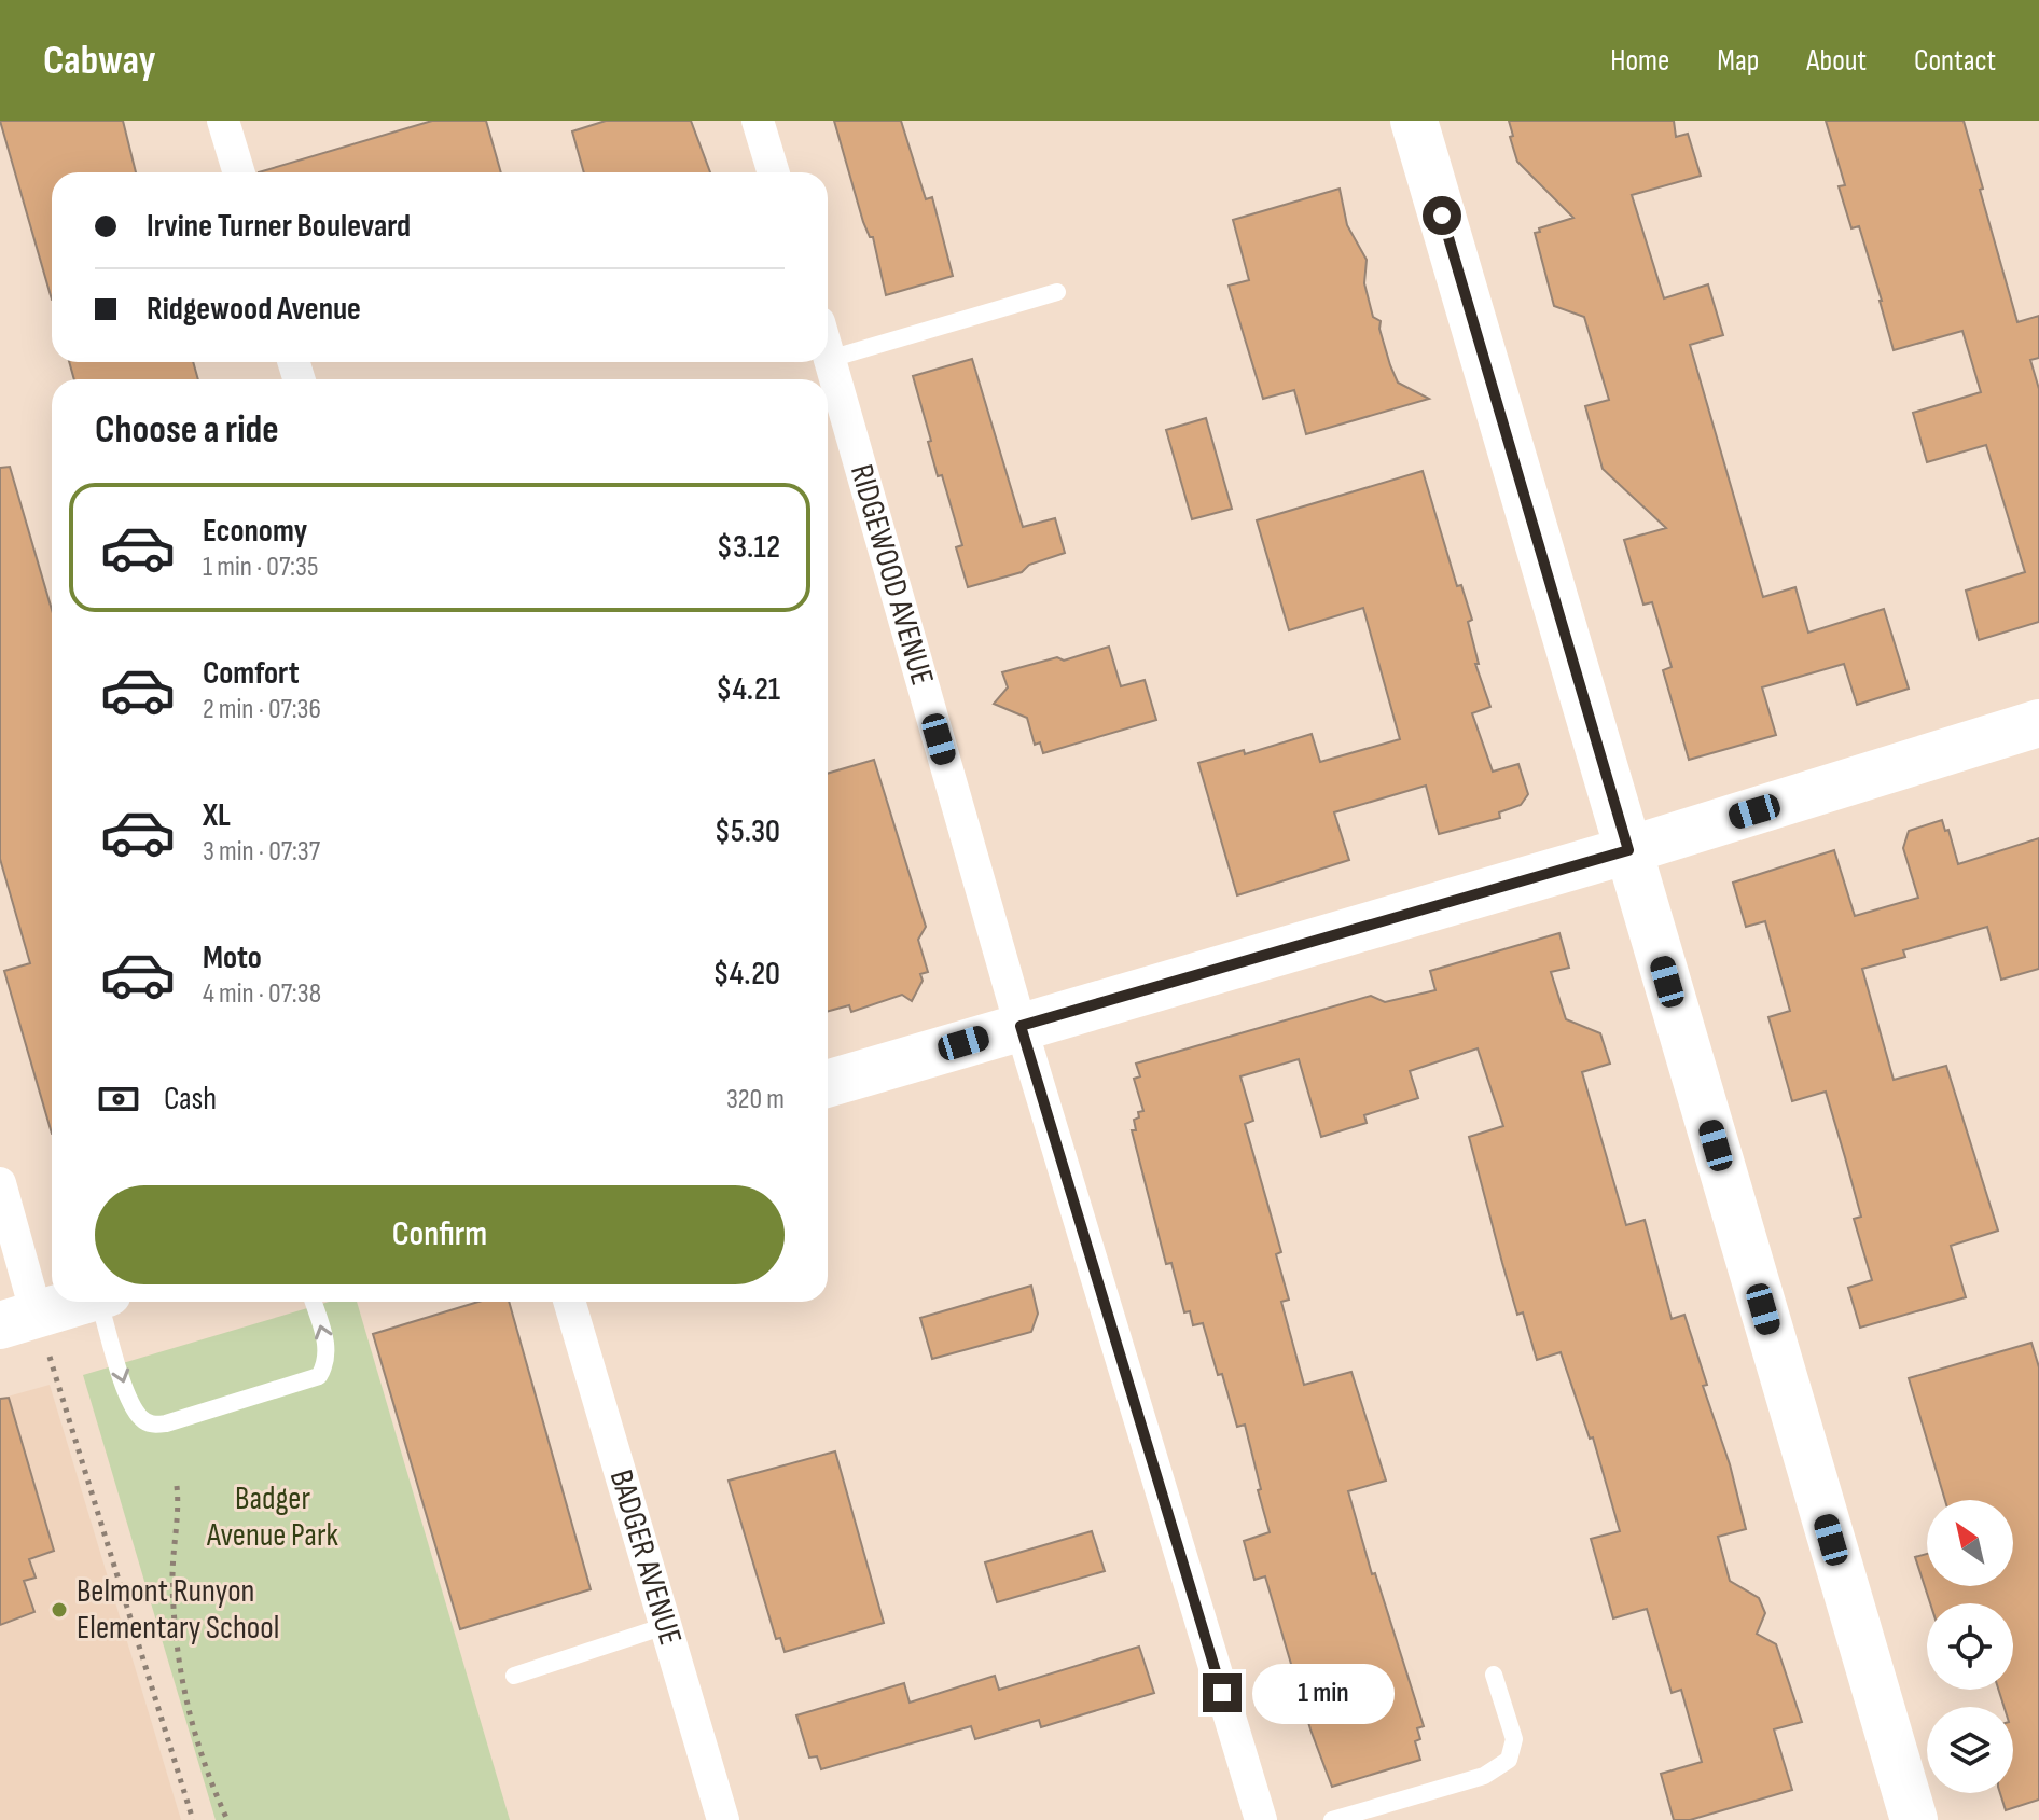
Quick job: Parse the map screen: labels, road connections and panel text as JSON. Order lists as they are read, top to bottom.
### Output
{
  "streets": {
    "street": ["RIDGEWOOD AVENUE", "BADGER AVENUE"]
  },
  "parks": ["Badger Avenue Park"],
  "places": ["Belmont Runyon Elementary School"],
  "north": "top left",
  "page": {
    "header": "Cabway",
    "nav": [
      "Home",
      "Map",
      "About",
      "Contact"
    ],
    "banner": ["Irvine Turner Boulevard", "Ridgewood Avenue"],
    "heading": "Choose a ride",
    "list": [
      {
        "name": "Economy",
        "note": "1 min · 07:35",
        "value": "$3.12"
      },
      {
        "name": "Comfort",
        "note": "2 min · 07:36",
        "value": "$4.21"
      },
      {
        "name": "XL",
        "note": "3 min · 07:37",
        "value": "$5.30"
      },
      {
        "name": "Moto",
        "note": "4 min · 07:38",
        "value": "$4.20"
      }
    ],
    "pay": ["Cash", "320 m"],
    "buttons": "Confirm",
    "bubble": "1 min"
  }
}
